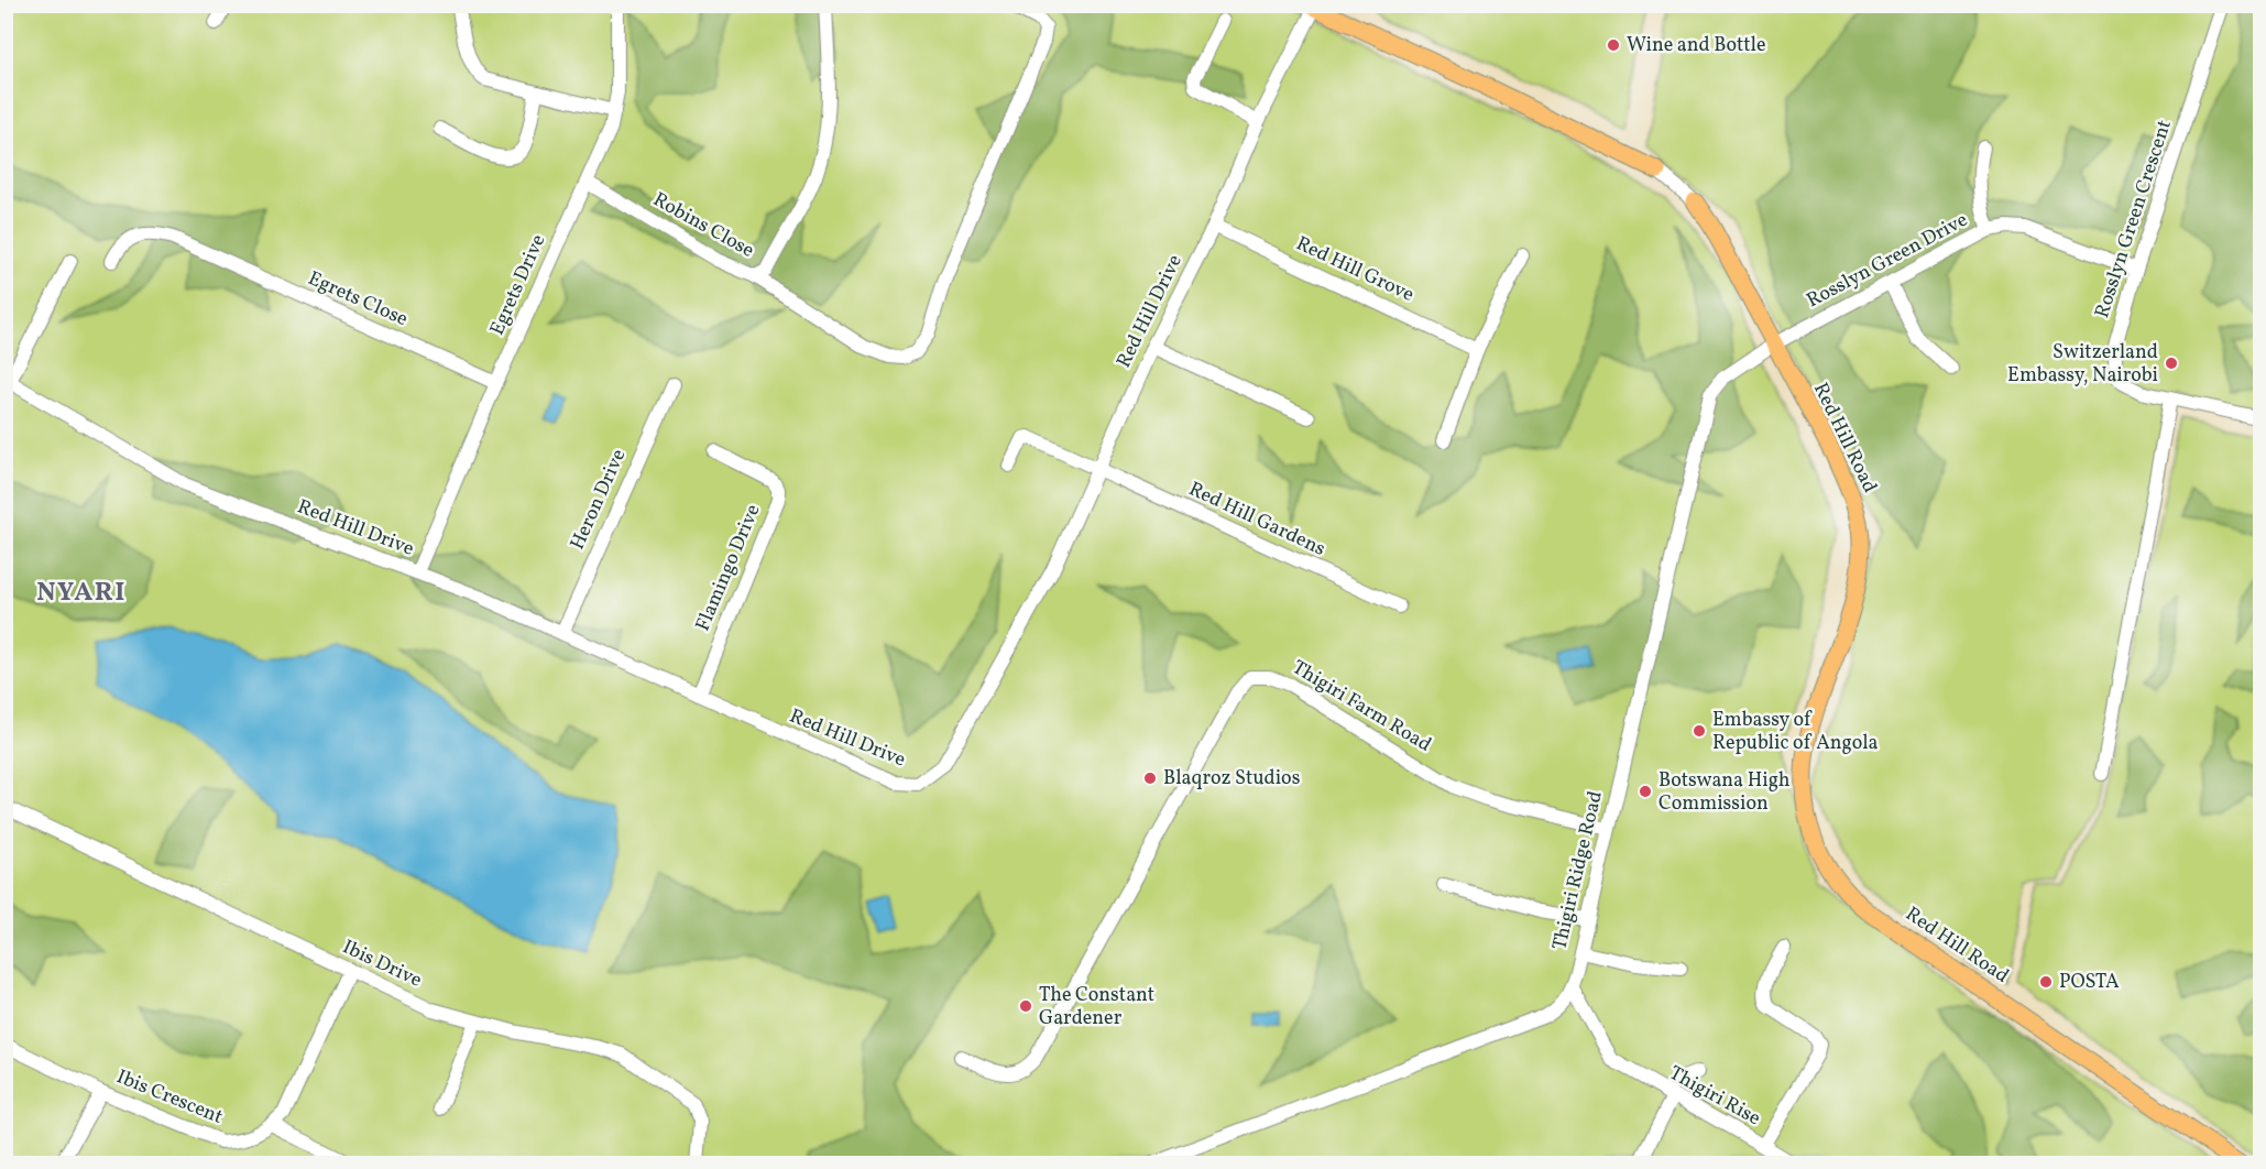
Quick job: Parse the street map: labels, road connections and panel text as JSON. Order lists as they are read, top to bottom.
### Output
{
  "streets": {
    "main road": ["Red Hill Road"],
    "street": [
      "Rosslyn Green Crescent",
      "Robins Close",
      "Rosslyn Green Drive",
      "Red Hill Grove",
      "Egrets Drive",
      "Egrets Close",
      "Red Hill Drive",
      "Heron Drive",
      "Red Hill Gardens",
      "Flamingo Drive",
      "Thigiri Farm Road",
      "Thigiri Ridge Road",
      "Ibis Drive",
      "Thigiri Rise",
      "Ibis Crescent"
    ]
  },
  "crossings": [
    ["Rosslyn Green Crescent", "Rosslyn Green Drive"],
    ["Robins Close", "Egrets Drive"],
    ["Rosslyn Green Drive", "Red Hill Road"],
    ["Rosslyn Green Drive", "Thigiri Ridge Road"],
    ["Red Hill Grove", "Red Hill Drive"],
    ["Egrets Drive", "Egrets Close"],
    ["Egrets Drive", "Red Hill Drive"],
    ["Red Hill Drive", "Red Hill Road"],
    ["Red Hill Drive", "Heron Drive"],
    ["Red Hill Drive", "Red Hill Gardens"],
    ["Red Hill Drive", "Flamingo Drive"],
    ["Red Hill Road", "Thigiri Ridge Road"],
    ["Thigiri Farm Road", "Thigiri Ridge Road"],
    ["Thigiri Ridge Road", "Thigiri Rise"],
    ["Ibis Drive", "Ibis Crescent"]
  ],
  "districts": ["NYARI"],
  "places": [
    "Wine and Bottle",
    "Switzerland Embassy, Nairobi",
    "Embassy of Republic of Angola",
    "Blaqroz Studios",
    "Botswana High Commission",
    "POSTA",
    "The Constant Gardener"
  ]
}
